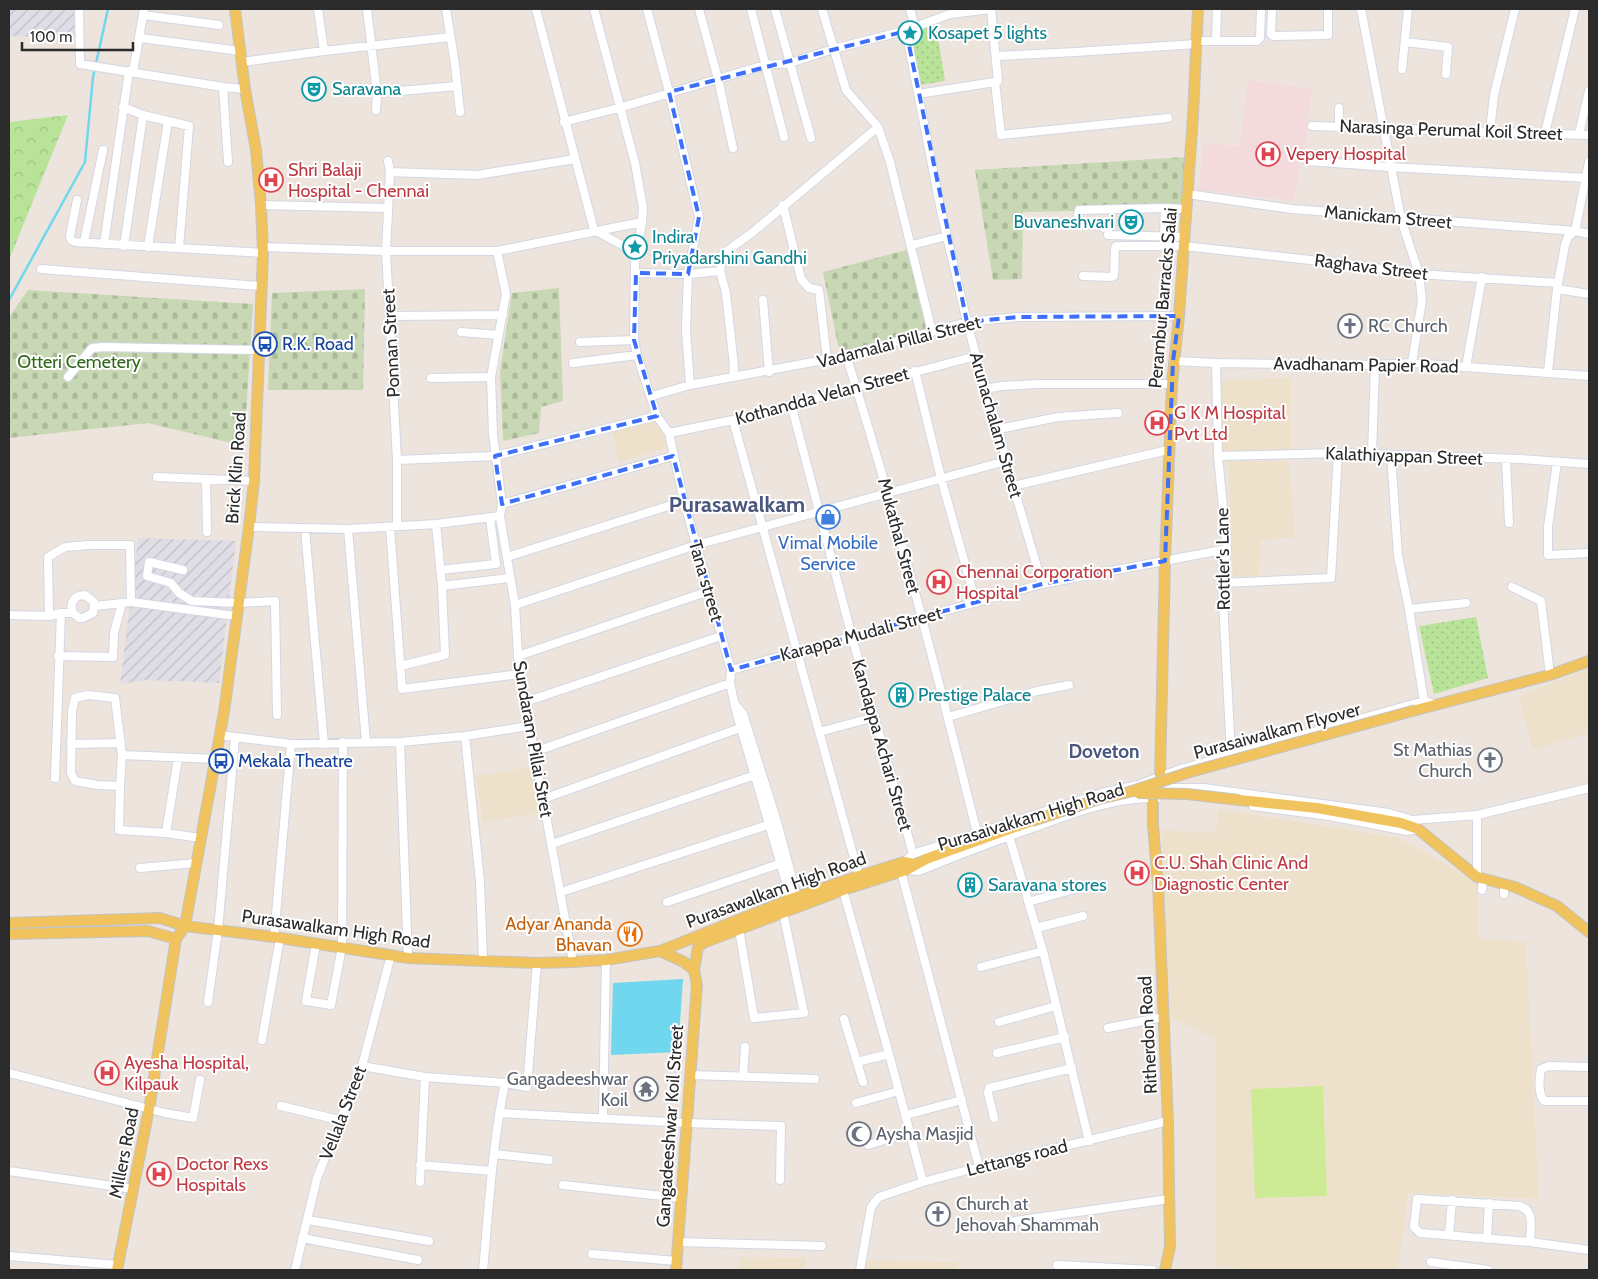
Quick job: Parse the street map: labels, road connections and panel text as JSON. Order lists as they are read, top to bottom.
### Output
{
  "streets": {
    "main road": [
      "Perambur Barracks Salai",
      "Brick Klin Road",
      "Purasaiwalkam Flyover",
      "Purasawalkam High Road",
      "Ritherdon Road",
      "Gangadeeshwar Koil Street",
      "Millers Road"
    ],
    "street": [
      "Narasinga Perumal Koil Street",
      "Manickam Street",
      "Raghava Street",
      "Vadamalai Pillai Street",
      "Ponnan Street",
      "Avadhanam Papier Road",
      "Kothandda Velan Street",
      "Arunachalam Street",
      "Kalathiyappan Street",
      "Mukathal Street",
      "Rottler's Lane",
      "Tana street",
      "Karappa Mudali Street",
      "Sundaram Pillai Stret",
      "Kandappa Achari Street",
      "Purasaivakkam High Road",
      "Vellala Street",
      "Lettangs road"
    ]
  },
  "crossings": [
    ["Manickam Street", "Perambur Barracks Salai"],
    ["Raghava Street", "Perambur Barracks Salai"],
    ["Perambur Barracks Salai", "Vadamalai Pillai Street"],
    ["Perambur Barracks Salai", "Avadhanam Papier Road"],
    ["Perambur Barracks Salai", "Karappa Mudali Street"],
    ["Perambur Barracks Salai", "Purasaivakkam High Road"],
    ["Perambur Barracks Salai", "Ritherdon Road"],
    ["Vadamalai Pillai Street", "Arunachalam Street"],
    ["Vadamalai Pillai Street", "Mukathal Street"],
    ["Vadamalai Pillai Street", "Tana street"],
    ["Ponnan Street", "Sundaram Pillai Stret"],
    ["Avadhanam Papier Road", "Rottler's Lane"],
    ["Kothandda Velan Street", "Arunachalam Street"],
    ["Kothandda Velan Street", "Mukathal Street"],
    ["Kothandda Velan Street", "Tana street"],
    ["Kothandda Velan Street", "Kandappa Achari Street"],
    ["Arunachalam Street", "Karappa Mudali Street"],
    ["Kalathiyappan Street", "Rottler's Lane"],
    ["Brick Klin Road", "Purasawalkam High Road"],
    ["Brick Klin Road", "Millers Road"],
    ["Mukathal Street", "Karappa Mudali Street"],
    ["Mukathal Street", "Purasaivakkam High Road"],
    ["Rottler's Lane", "Karappa Mudali Street"],
    ["Tana street", "Karappa Mudali Street"],
    ["Karappa Mudali Street", "Kandappa Achari Street"],
    ["Purasaiwalkam Flyover", "Kandappa Achari Street"],
    ["Purasaiwalkam Flyover", "Purasaivakkam High Road"],
    ["Purasaiwalkam Flyover", "Purasawalkam High Road"],
    ["Sundaram Pillai Stret", "Purasawalkam High Road"],
    ["Kandappa Achari Street", "Purasaivakkam High Road"],
    ["Kandappa Achari Street", "Purasawalkam High Road"],
    ["Kandappa Achari Street", "Lettangs road"],
    ["Purasaivakkam High Road", "Purasawalkam High Road"],
    ["Purasaivakkam High Road", "Ritherdon Road"],
    ["Purasawalkam High Road", "Vellala Street"],
    ["Purasawalkam High Road", "Gangadeeshwar Koil Street"],
    ["Purasawalkam High Road", "Millers Road"],
    ["Ritherdon Road", "Lettangs road"]
  ],
  "districts": ["Purasawalkam", "Doveton"],
  "parks": ["Otteri Cemetery"],
  "places": {
    "place": ["Kosapet 5 lights", "Indira Priyadarshini Gandhi"],
    "theatre": ["Saravana", "Buvaneshvari"],
    "hospital": [
      "Vepery Hospital",
      "Shri Balaji Hospital - Chennai",
      "G K M Hospital Pvt Ltd",
      "Chennai Corporation Hospital",
      "C.U. Shah Clinic And Diagnostic Center",
      "Ayesha Hospital, Kilpauk",
      "Doctor Rexs Hospitals"
    ],
    "church": ["RC Church", "St Mathias Church", "Church at Jehovah Shammah"],
    "bus stop": ["R.K. Road", "Mekala Theatre"],
    "shop": ["Vimal Mobile Service"],
    "building": ["Prestige Palace", "Saravana stores"],
    "restaurant": ["Adyar Ananda Bhavan"],
    "temple": ["Gangadeeshwar Koil"],
    "mosque": ["Aysha Masjid"]
  },
  "scale_bar": "100 m"
}
